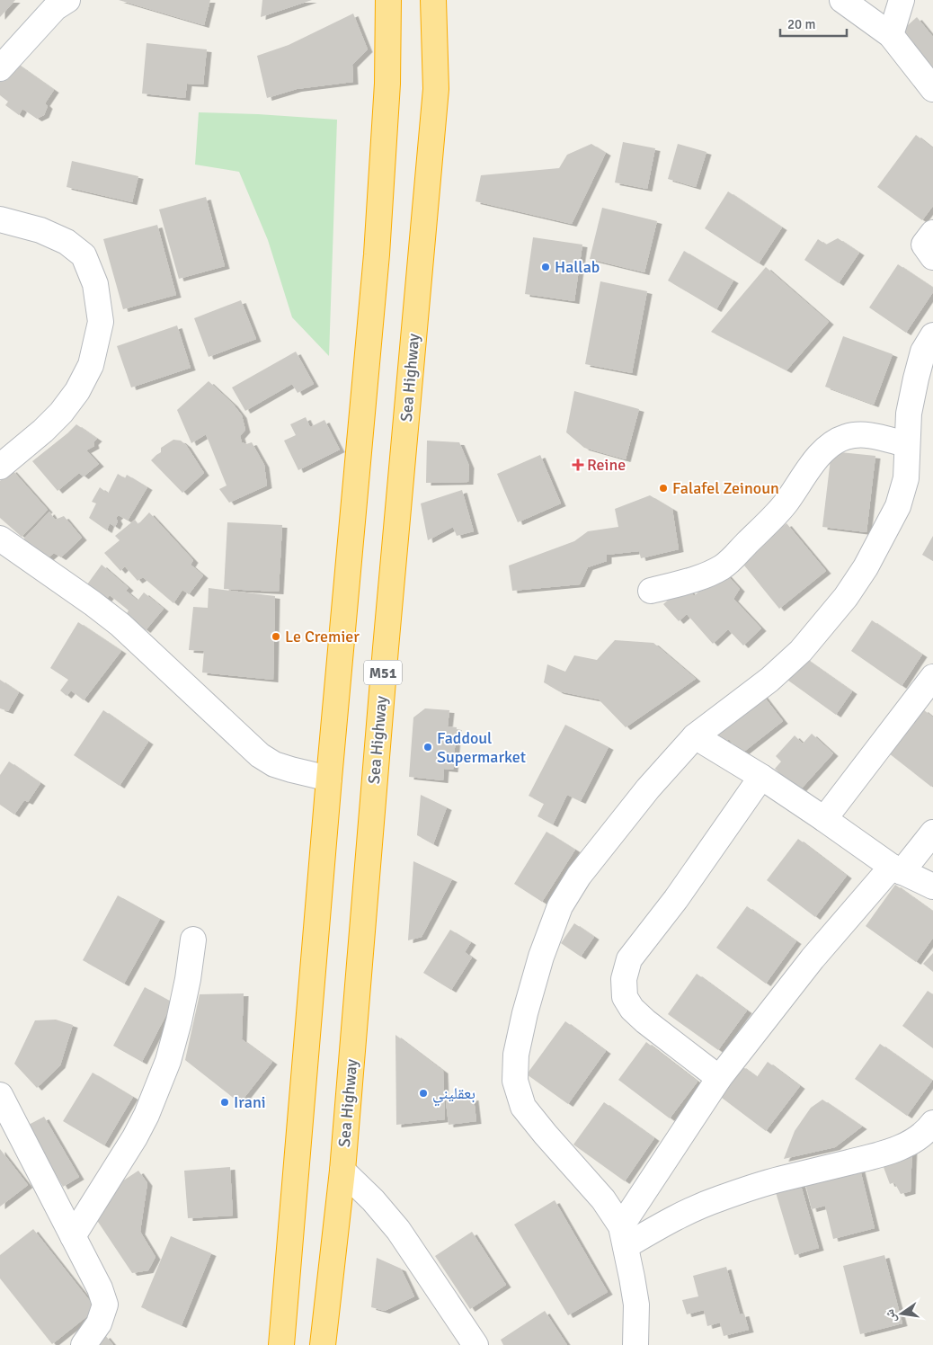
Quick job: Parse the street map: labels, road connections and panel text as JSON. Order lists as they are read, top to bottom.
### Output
{
  "streets": {
    "highway": ["Sea Highway", "M51"]
  },
  "places": {
    "other": [
      "Hallab",
      "Falafel Zeinoun",
      "Le Cremier",
      "Faddoul Supermarket",
      "بعقليني",
      "Irani"
    ],
    "health": ["Reine"]
  },
  "scale_bar": "20 m",
  "north": "left"
}
